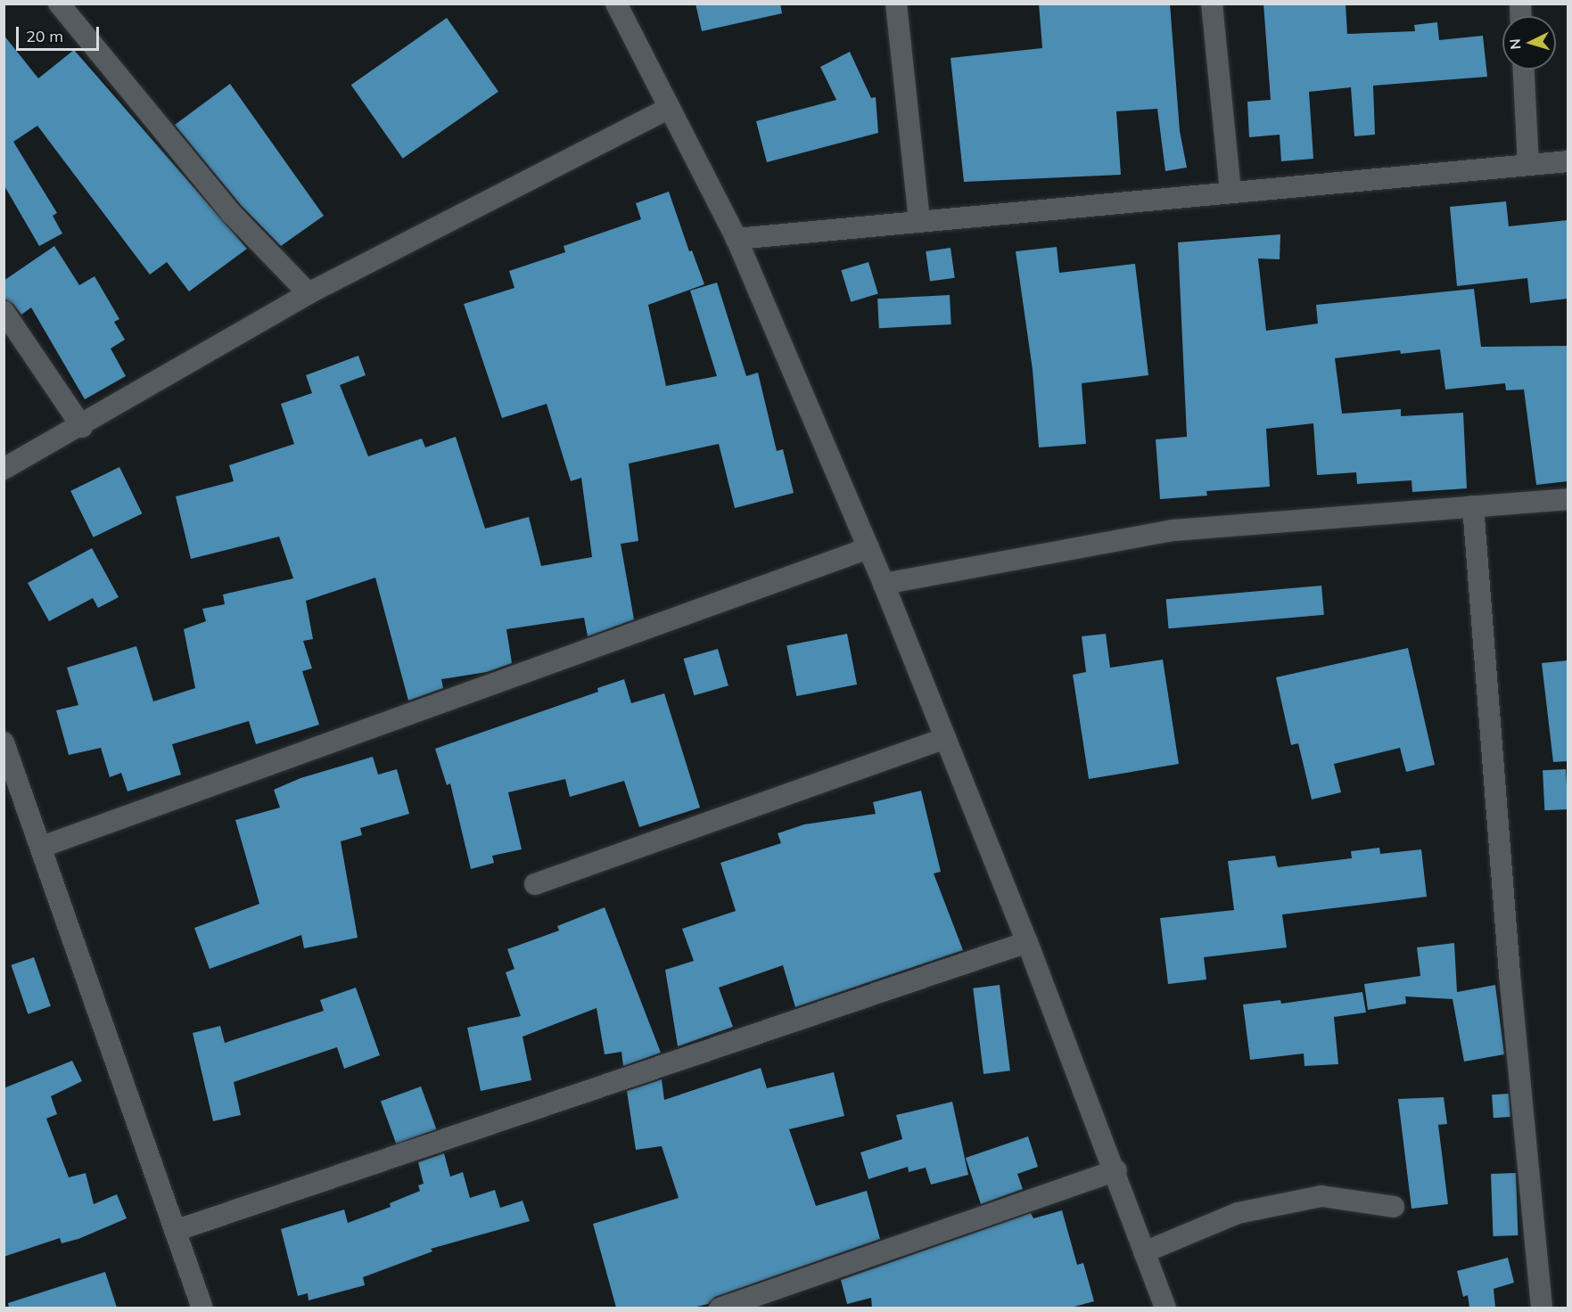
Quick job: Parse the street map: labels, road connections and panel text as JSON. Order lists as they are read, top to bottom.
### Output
{
  "scale_bar": "20 m",
  "north": "left"
}
